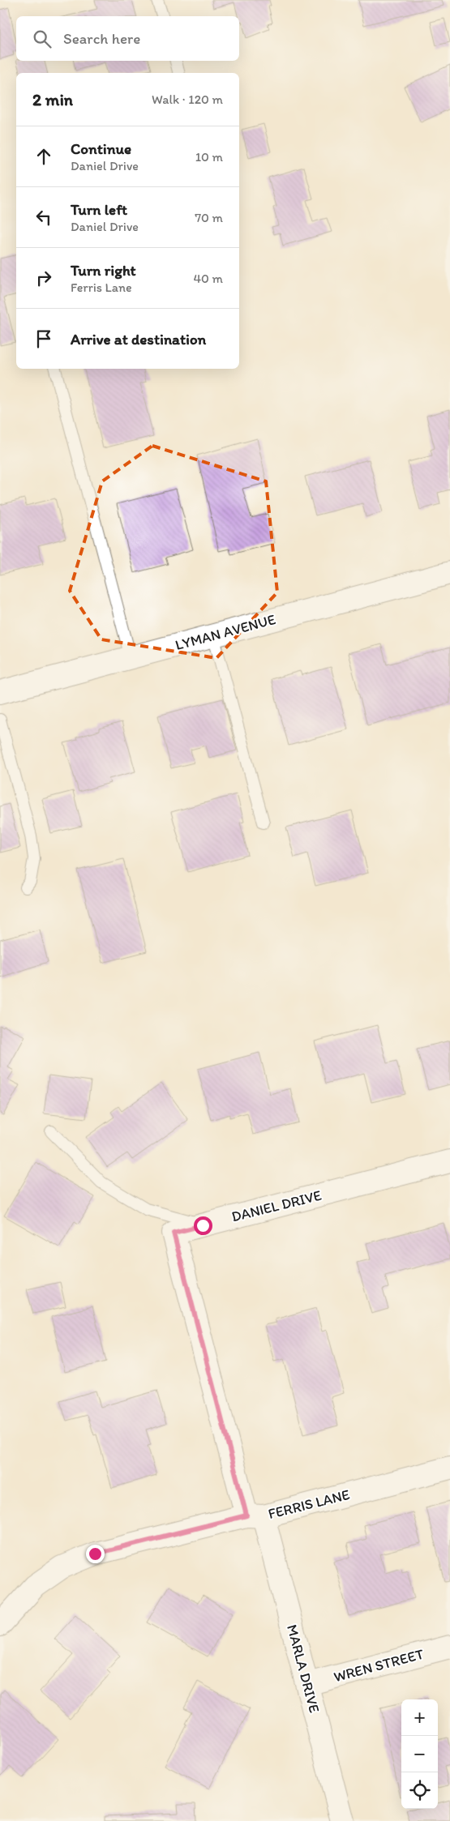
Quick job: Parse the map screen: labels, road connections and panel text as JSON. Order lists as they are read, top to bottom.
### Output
{
  "streets": {
    "street": [
      "LYMAN AVENUE",
      "DANIEL DRIVE",
      "FERRIS LANE",
      "WREN STREET",
      "MARLA DRIVE"
    ]
  },
  "crossings": [
    ["DANIEL DRIVE", "FERRIS LANE"],
    ["DANIEL DRIVE", "MARLA DRIVE"],
    ["FERRIS LANE", "MARLA DRIVE"],
    ["WREN STREET", "MARLA DRIVE"]
  ],
  "page": {
    "search": "Search here",
    "heading": ["2 min", "Walk · 120 m"],
    "list": [
      ["Continue", "Daniel Drive", "10 m"],
      ["Turn left", "Daniel Drive", "70 m"],
      ["Turn right", "Ferris Lane", "40 m"],
      "Arrive at destination"
    ],
    "map_buttons": ["+", "−"]
  }
}
